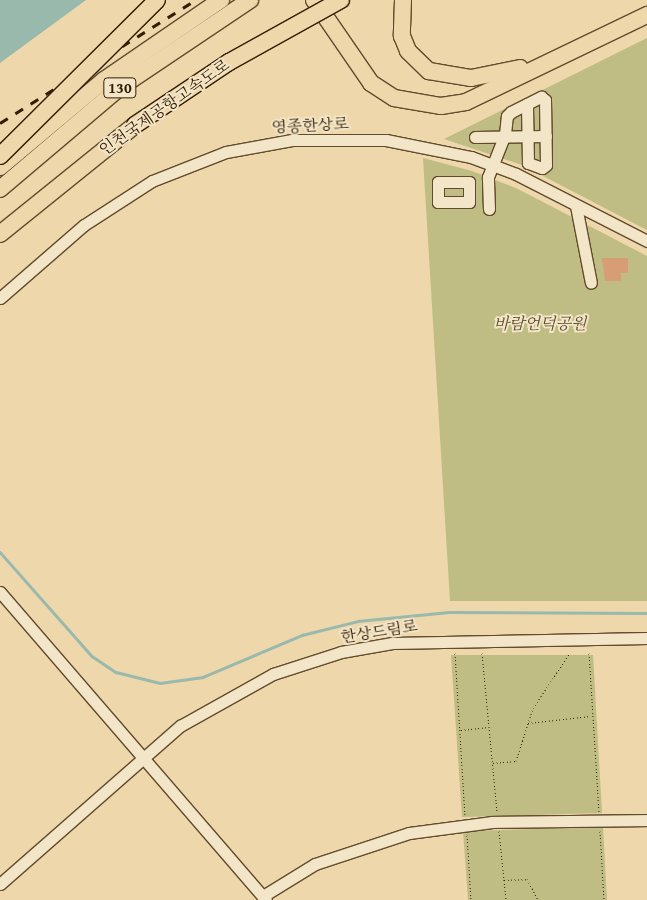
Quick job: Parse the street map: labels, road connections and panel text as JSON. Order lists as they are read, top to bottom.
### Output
{
  "streets": {
    "highway": ["130", "인천국제공항고속도로"],
    "street": ["영종한상로", "한상드림로"]
  },
  "parks": ["바람언덕공원"]
}
